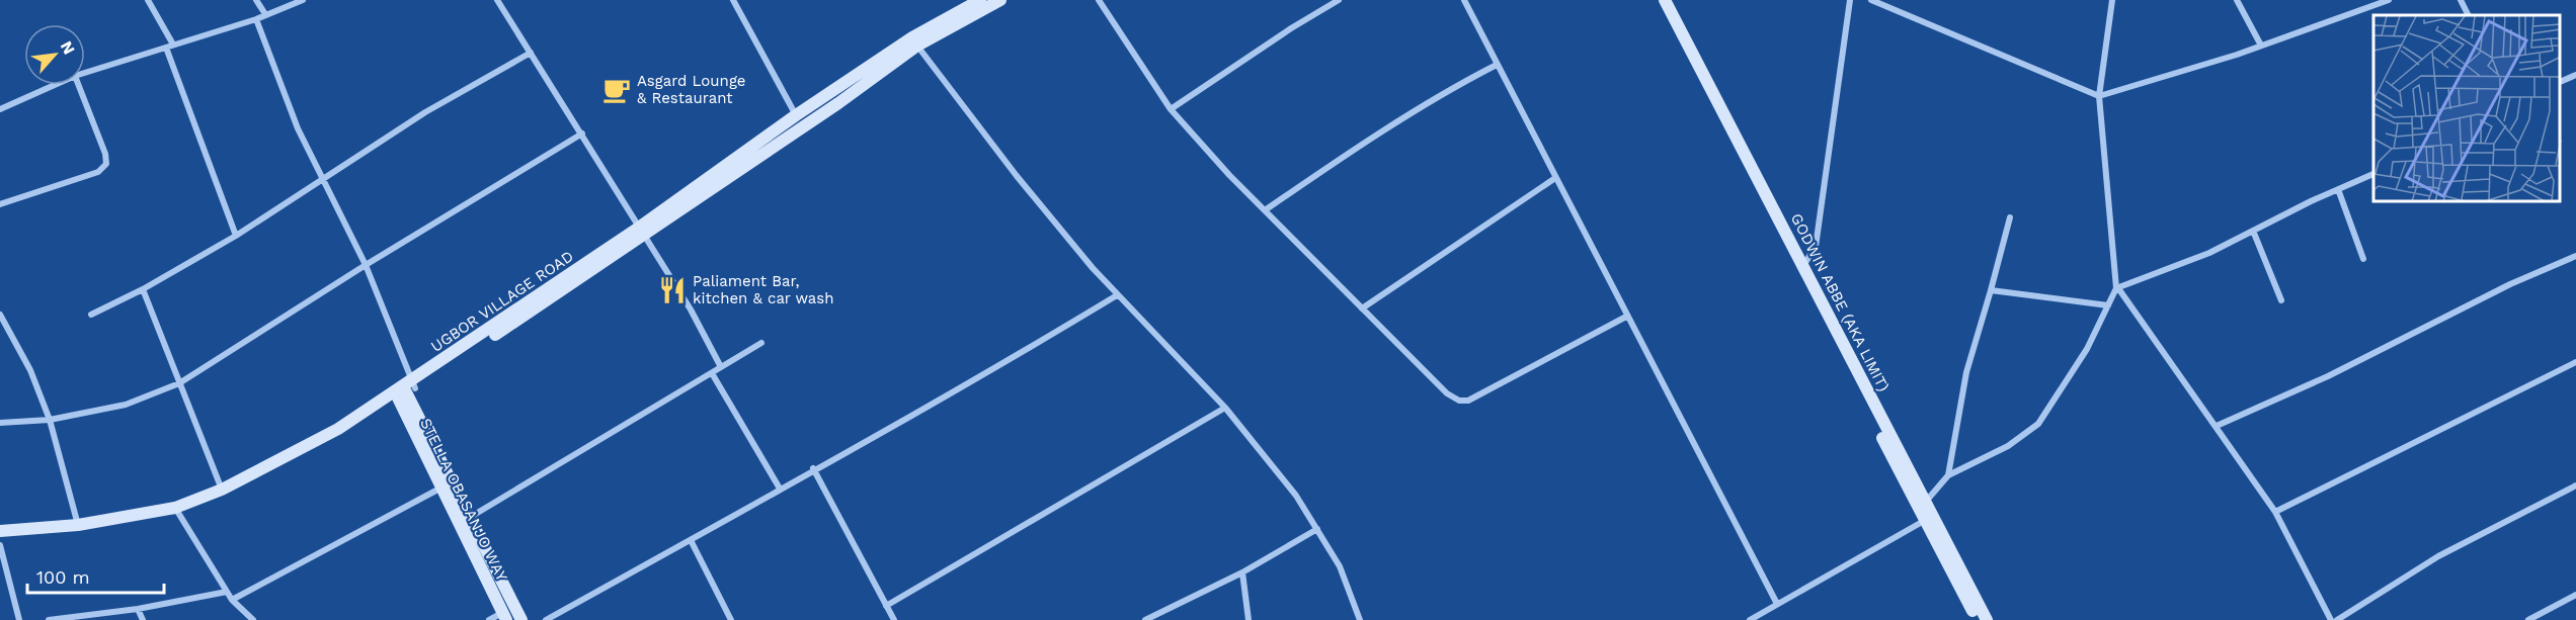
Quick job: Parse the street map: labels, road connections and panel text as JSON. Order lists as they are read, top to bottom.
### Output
{
  "streets": {
    "street": ["UGBOR VILLAGE ROAD", "GODWIN ABBE (AKA LIMIT)", "STELLA OBASANJO WAY"]
  },
  "crossings": [
    ["UGBOR VILLAGE ROAD", "STELLA OBASANJO WAY"]
  ],
  "places": {
    "cafe": ["Asgard Lounge & Restaurant"],
    "restaurant": ["Paliament Bar, kitchen & car wash"]
  },
  "scale_bar": "100 m",
  "north": "top right"
}
